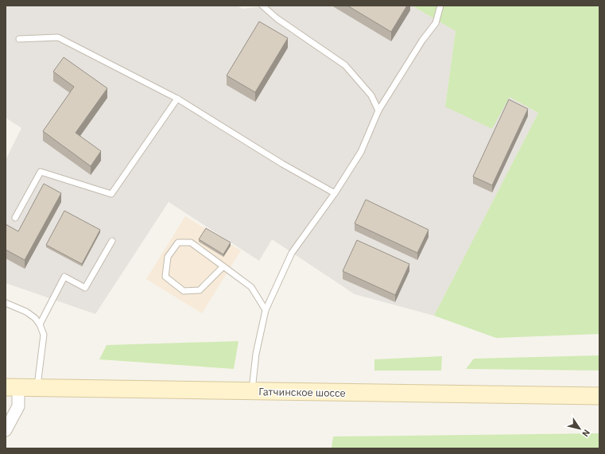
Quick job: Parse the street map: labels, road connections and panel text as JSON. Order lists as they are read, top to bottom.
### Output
{
  "streets": {
    "main road": ["Гатчинское шоссе"]
  },
  "north": "bottom right"
}
